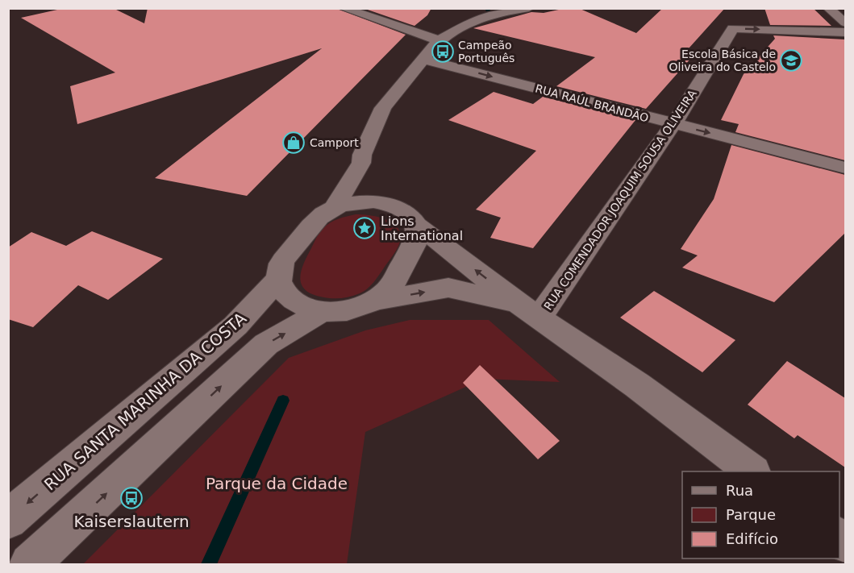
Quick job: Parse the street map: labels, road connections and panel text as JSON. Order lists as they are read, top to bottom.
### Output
{
  "streets": {
    "street": ["RUA RAÚL BRANDÃO", "RUA COMENDADOR JOAQUIM SOUSA OLIVEIRA", "RUA SANTA MARINHA DA COSTA"]
  },
  "crossings": [
    ["RUA RAÚL BRANDÃO", "RUA COMENDADOR JOAQUIM SOUSA OLIVEIRA"]
  ],
  "one_way": ["RUA COMENDADOR JOAQUIM SOUSA OLIVEIRA"],
  "parks": ["Parque da Cidade"],
  "places": {
    "bus stop": ["Campeão Português", "Kaiserslautern"],
    "school or university": ["Escola Básica de Oliveira do Castelo"],
    "shop": ["Camport"],
    "place": ["Lions International"]
  },
  "legend": ["Rua", "Parque", "Edifício"]
}
